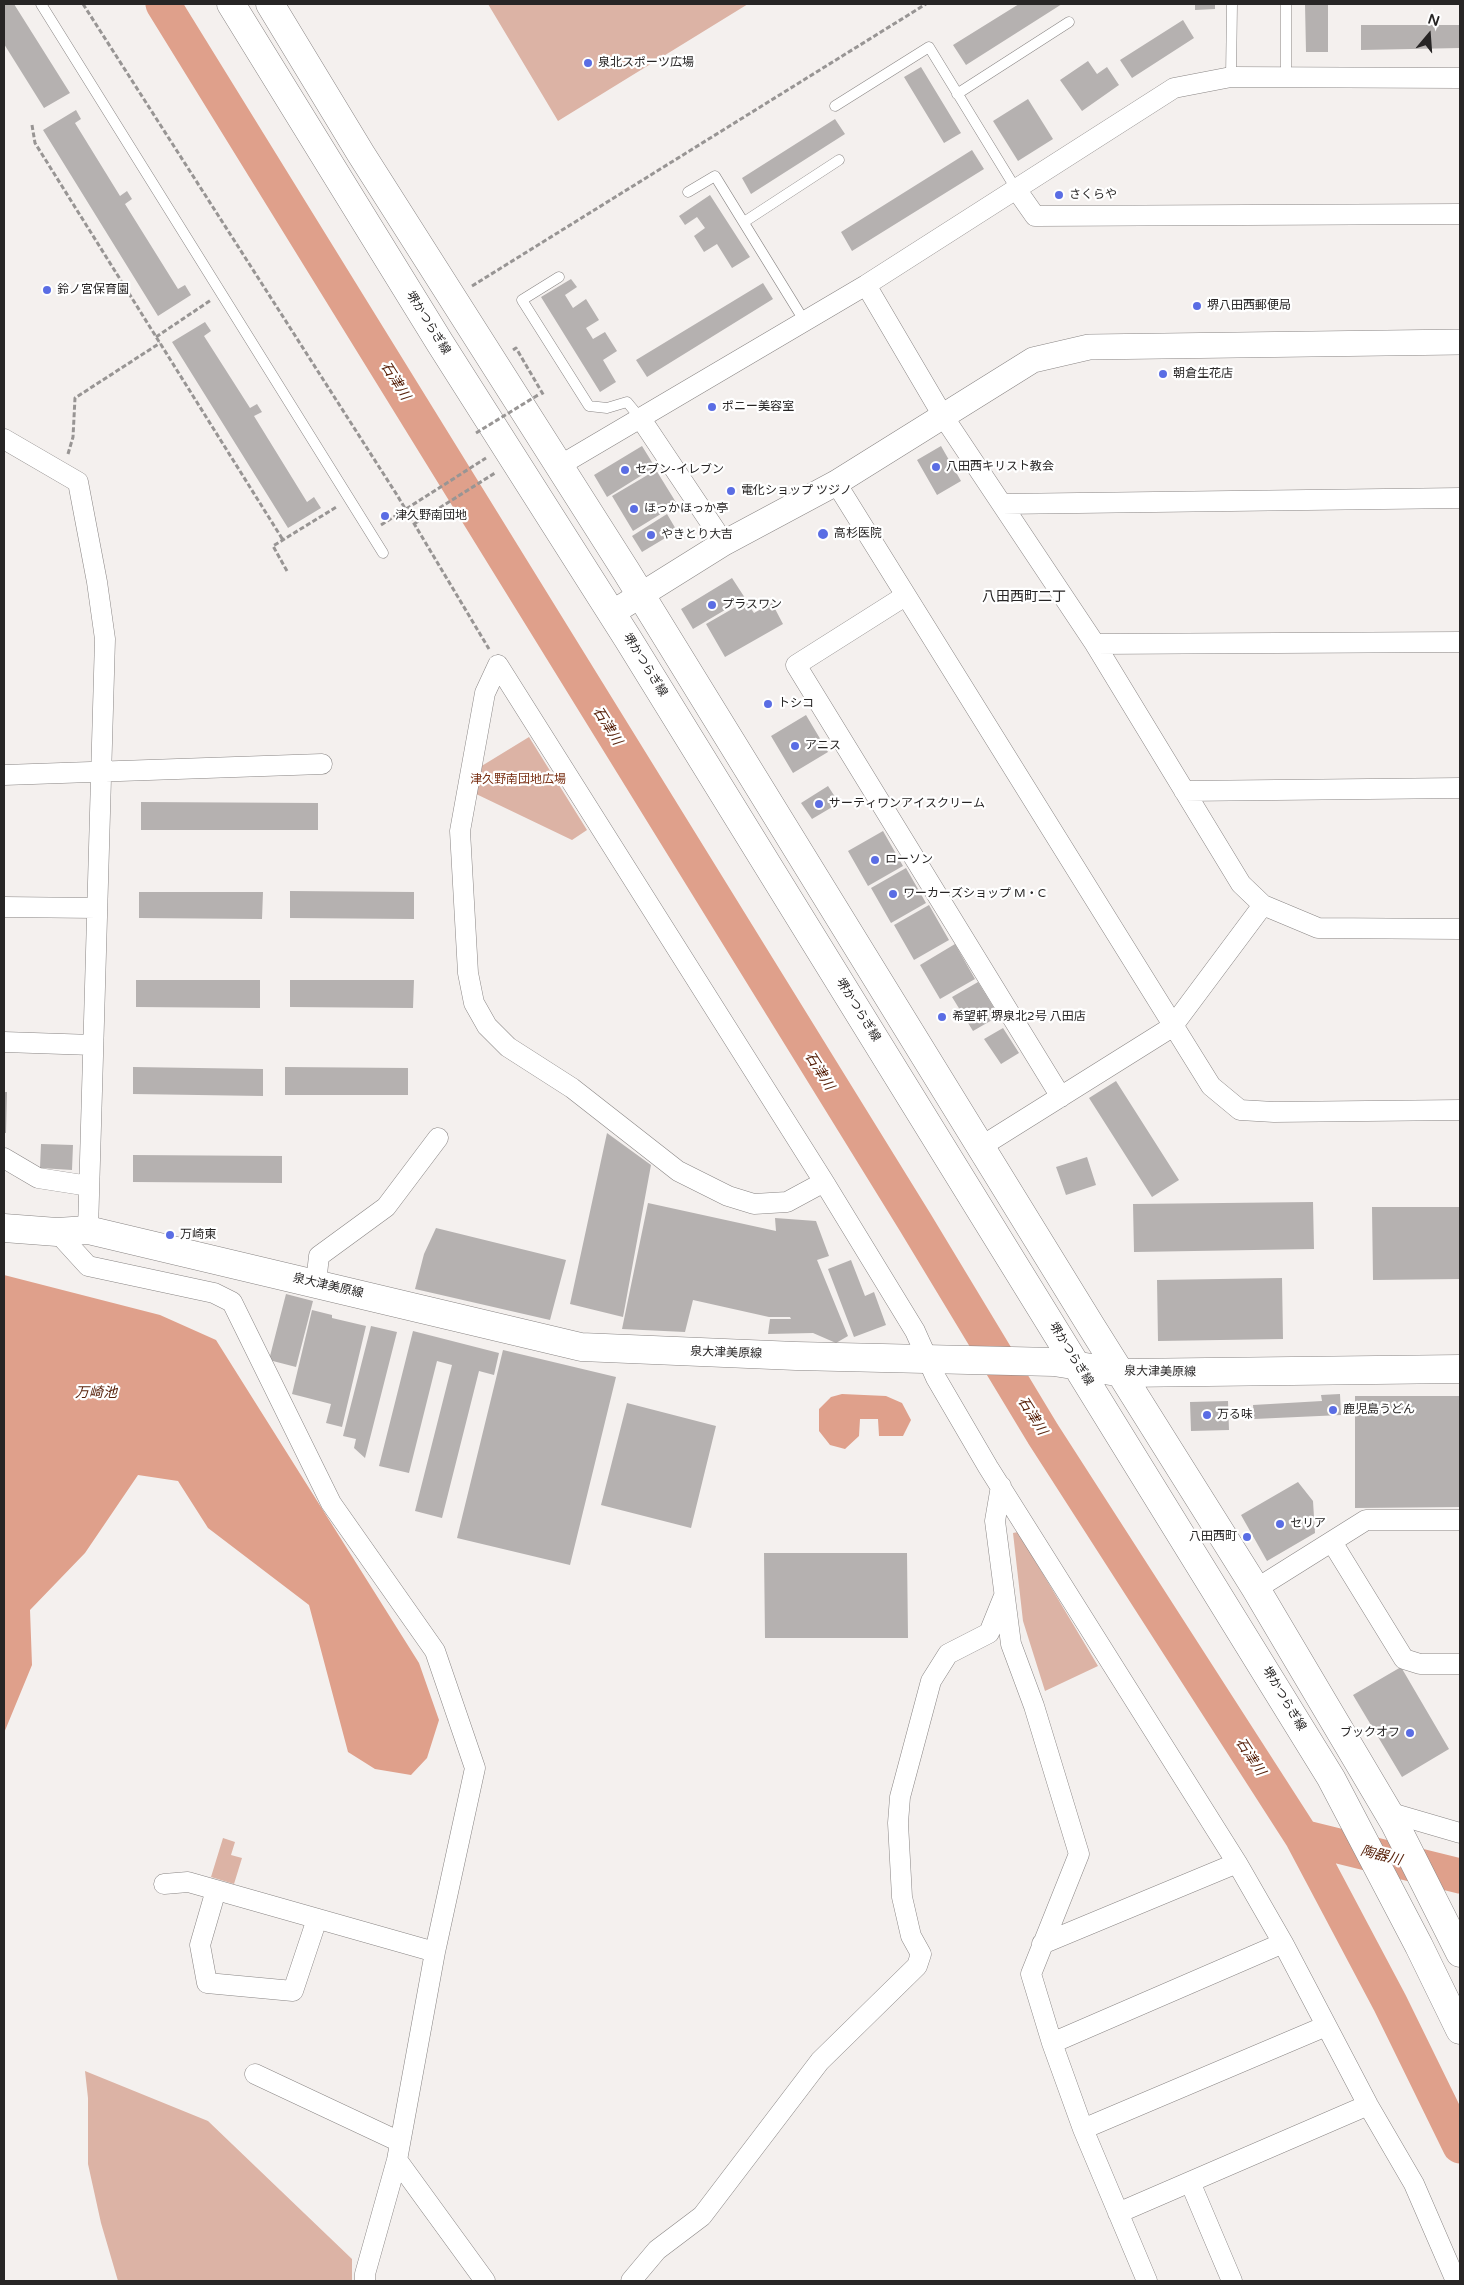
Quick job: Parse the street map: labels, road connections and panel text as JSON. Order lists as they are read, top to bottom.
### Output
{
  "streets": {
    "main road": ["堺かつらぎ線", "泉大津美原線"]
  },
  "crossings": [
    ["堺かつらぎ線", "泉大津美原線"]
  ],
  "districts": ["八田西町二丁"],
  "water": ["石津川", "万崎池", "陶器川"],
  "parks": ["津久野南団地広場"],
  "places": [
    "泉北スポーツ広場",
    "さくらや",
    "鈴ノ宮保育園",
    "堺八田西郵便局",
    "朝倉生花店",
    "ポニー美容室",
    "八田西キリスト教会",
    "セブン-イレブン",
    "電化ショップ ツジノ",
    "ほっかほっか亭",
    "津久野南団地",
    "高杉医院",
    "やきとり大吉",
    "プラスワン",
    "トシコ",
    "アニス",
    "サーティワンアイスクリーム",
    "ローソン",
    "ワーカーズショップ M・C",
    "希望軒 堺泉北2号 八田店",
    "万崎東",
    "鹿児島うどん",
    "万る味",
    "セリア",
    "八田西町",
    "ブックオフ"
  ],
  "north": "top"
}
